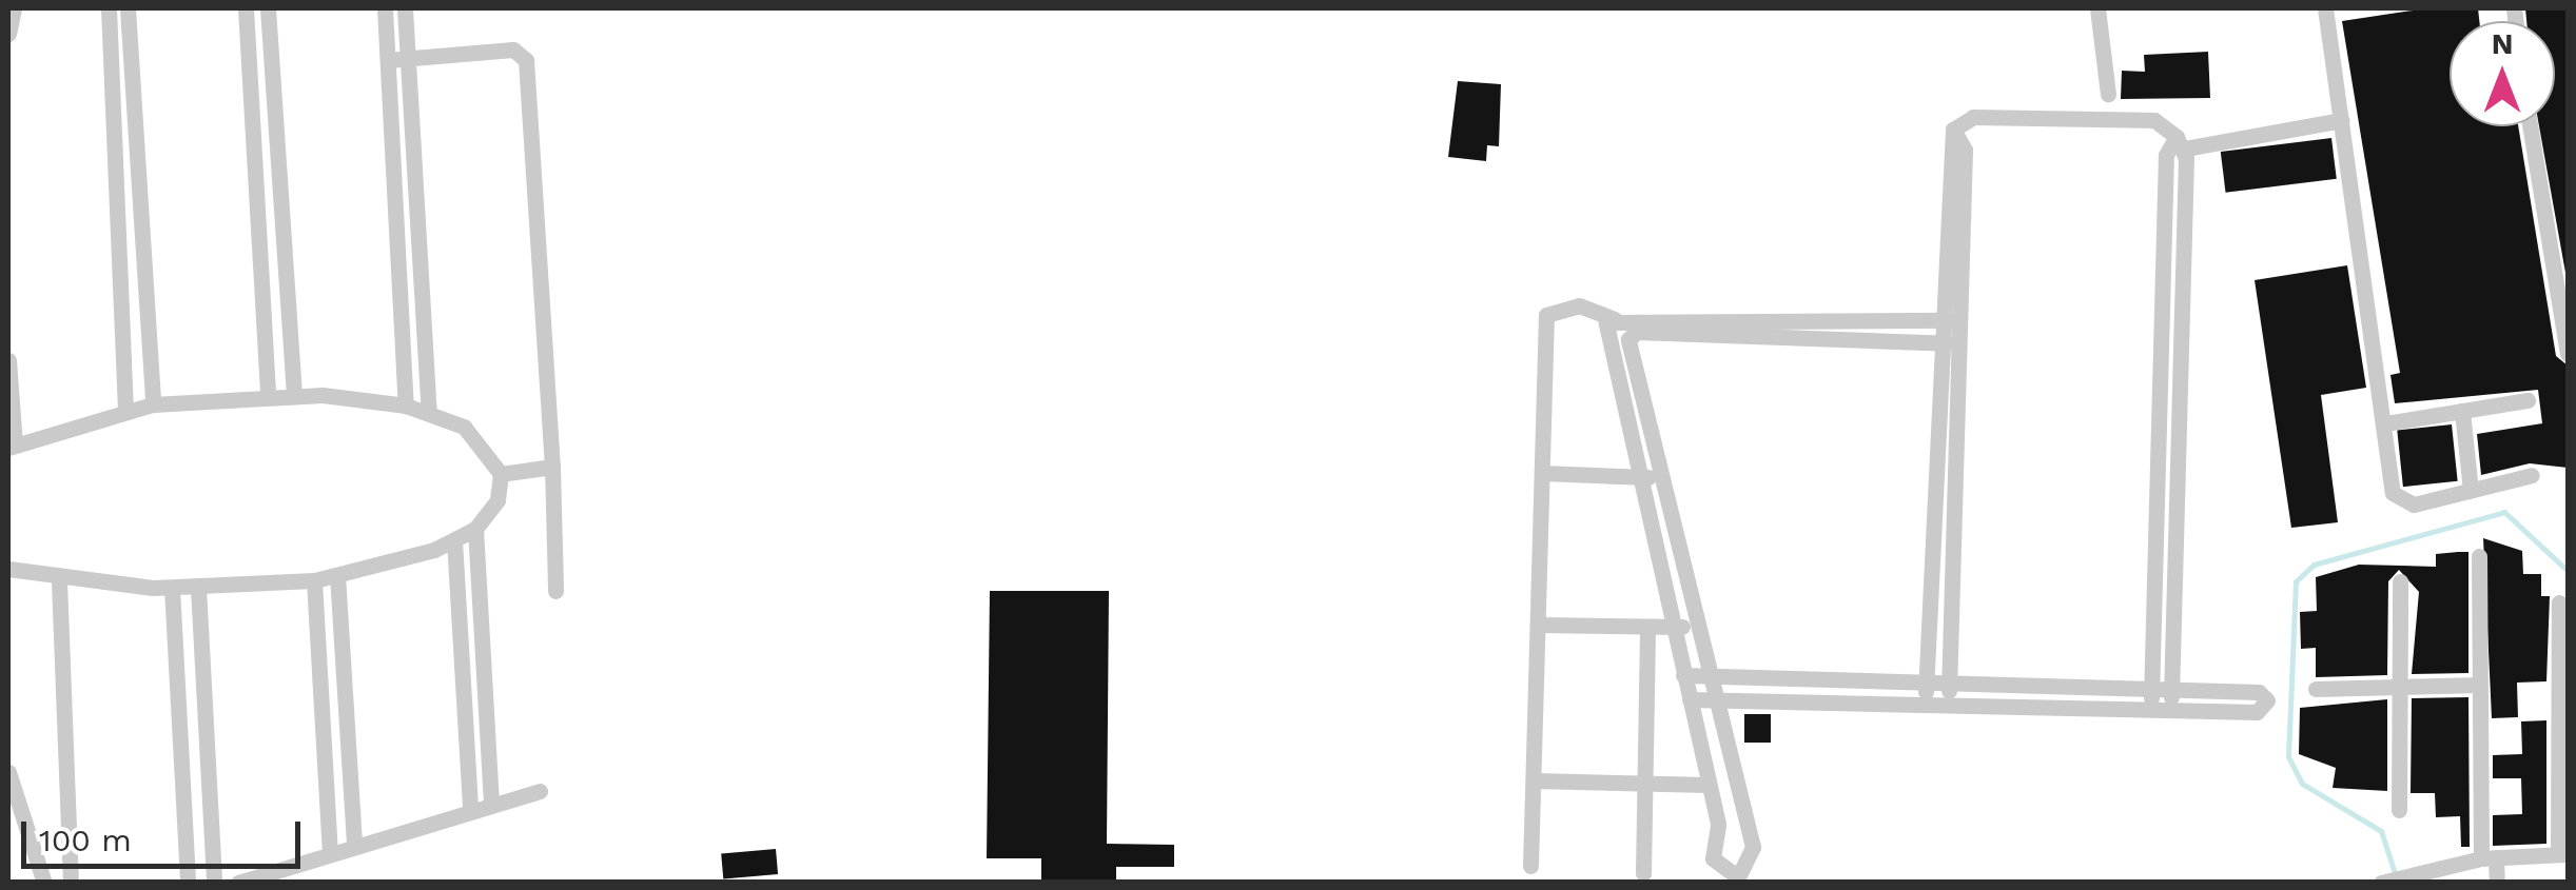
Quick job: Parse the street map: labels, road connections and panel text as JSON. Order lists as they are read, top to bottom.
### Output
{
  "scale_bar": "100 m",
  "north": "top"
}
